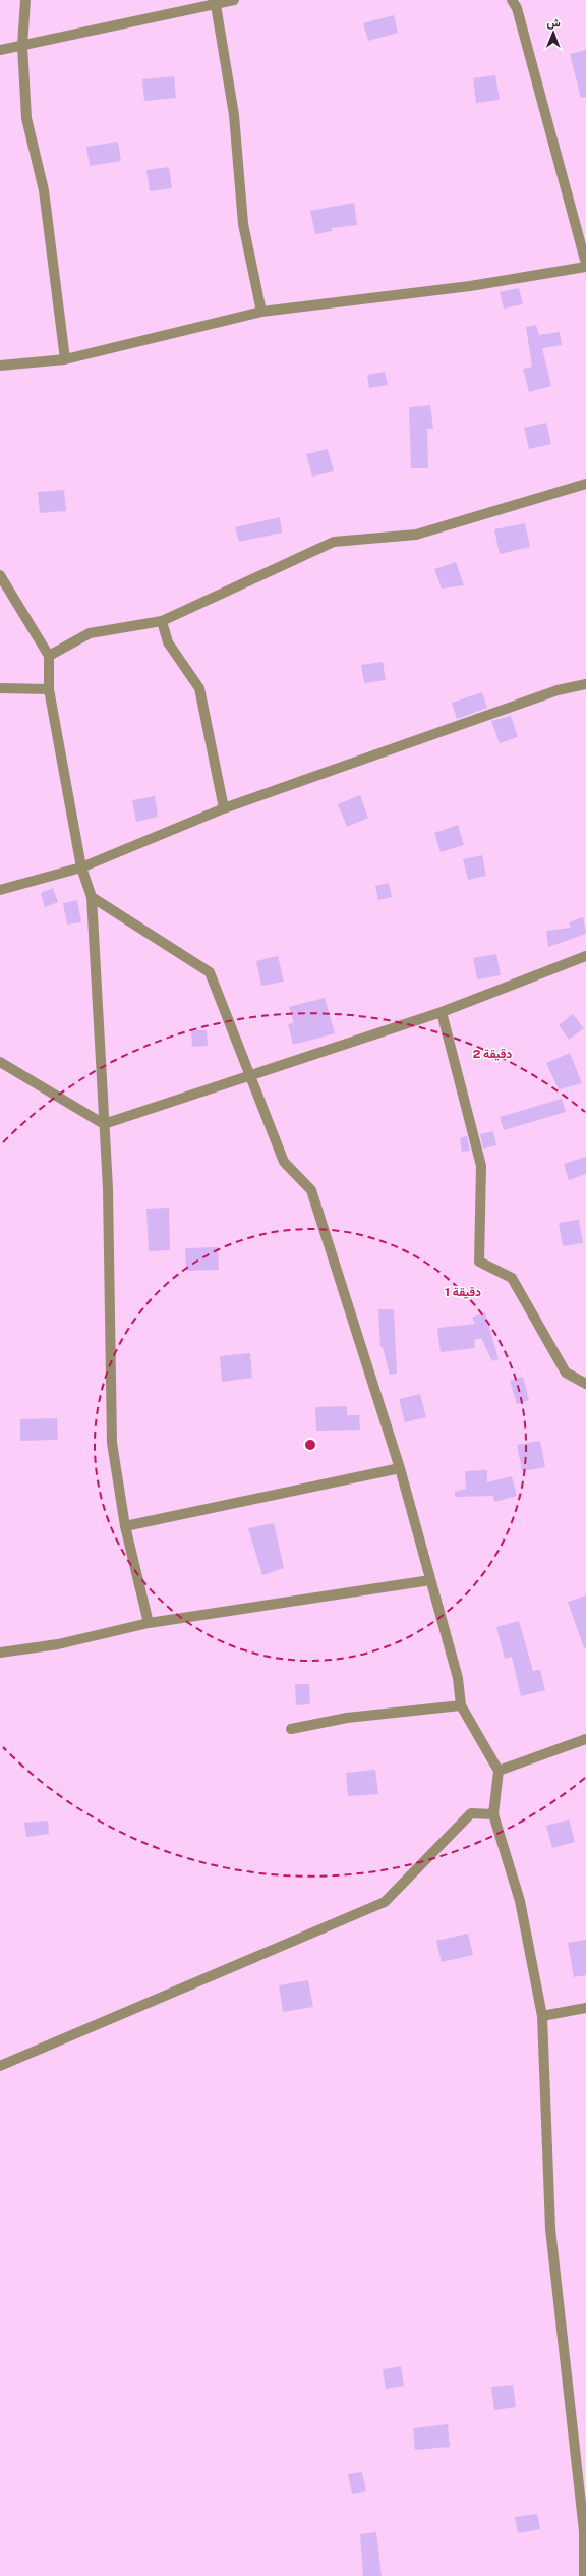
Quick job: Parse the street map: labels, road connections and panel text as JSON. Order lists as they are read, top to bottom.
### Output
{
  "north": "top",
  "rings": ["2 دقيقة", "1 دقيقة"]
}
